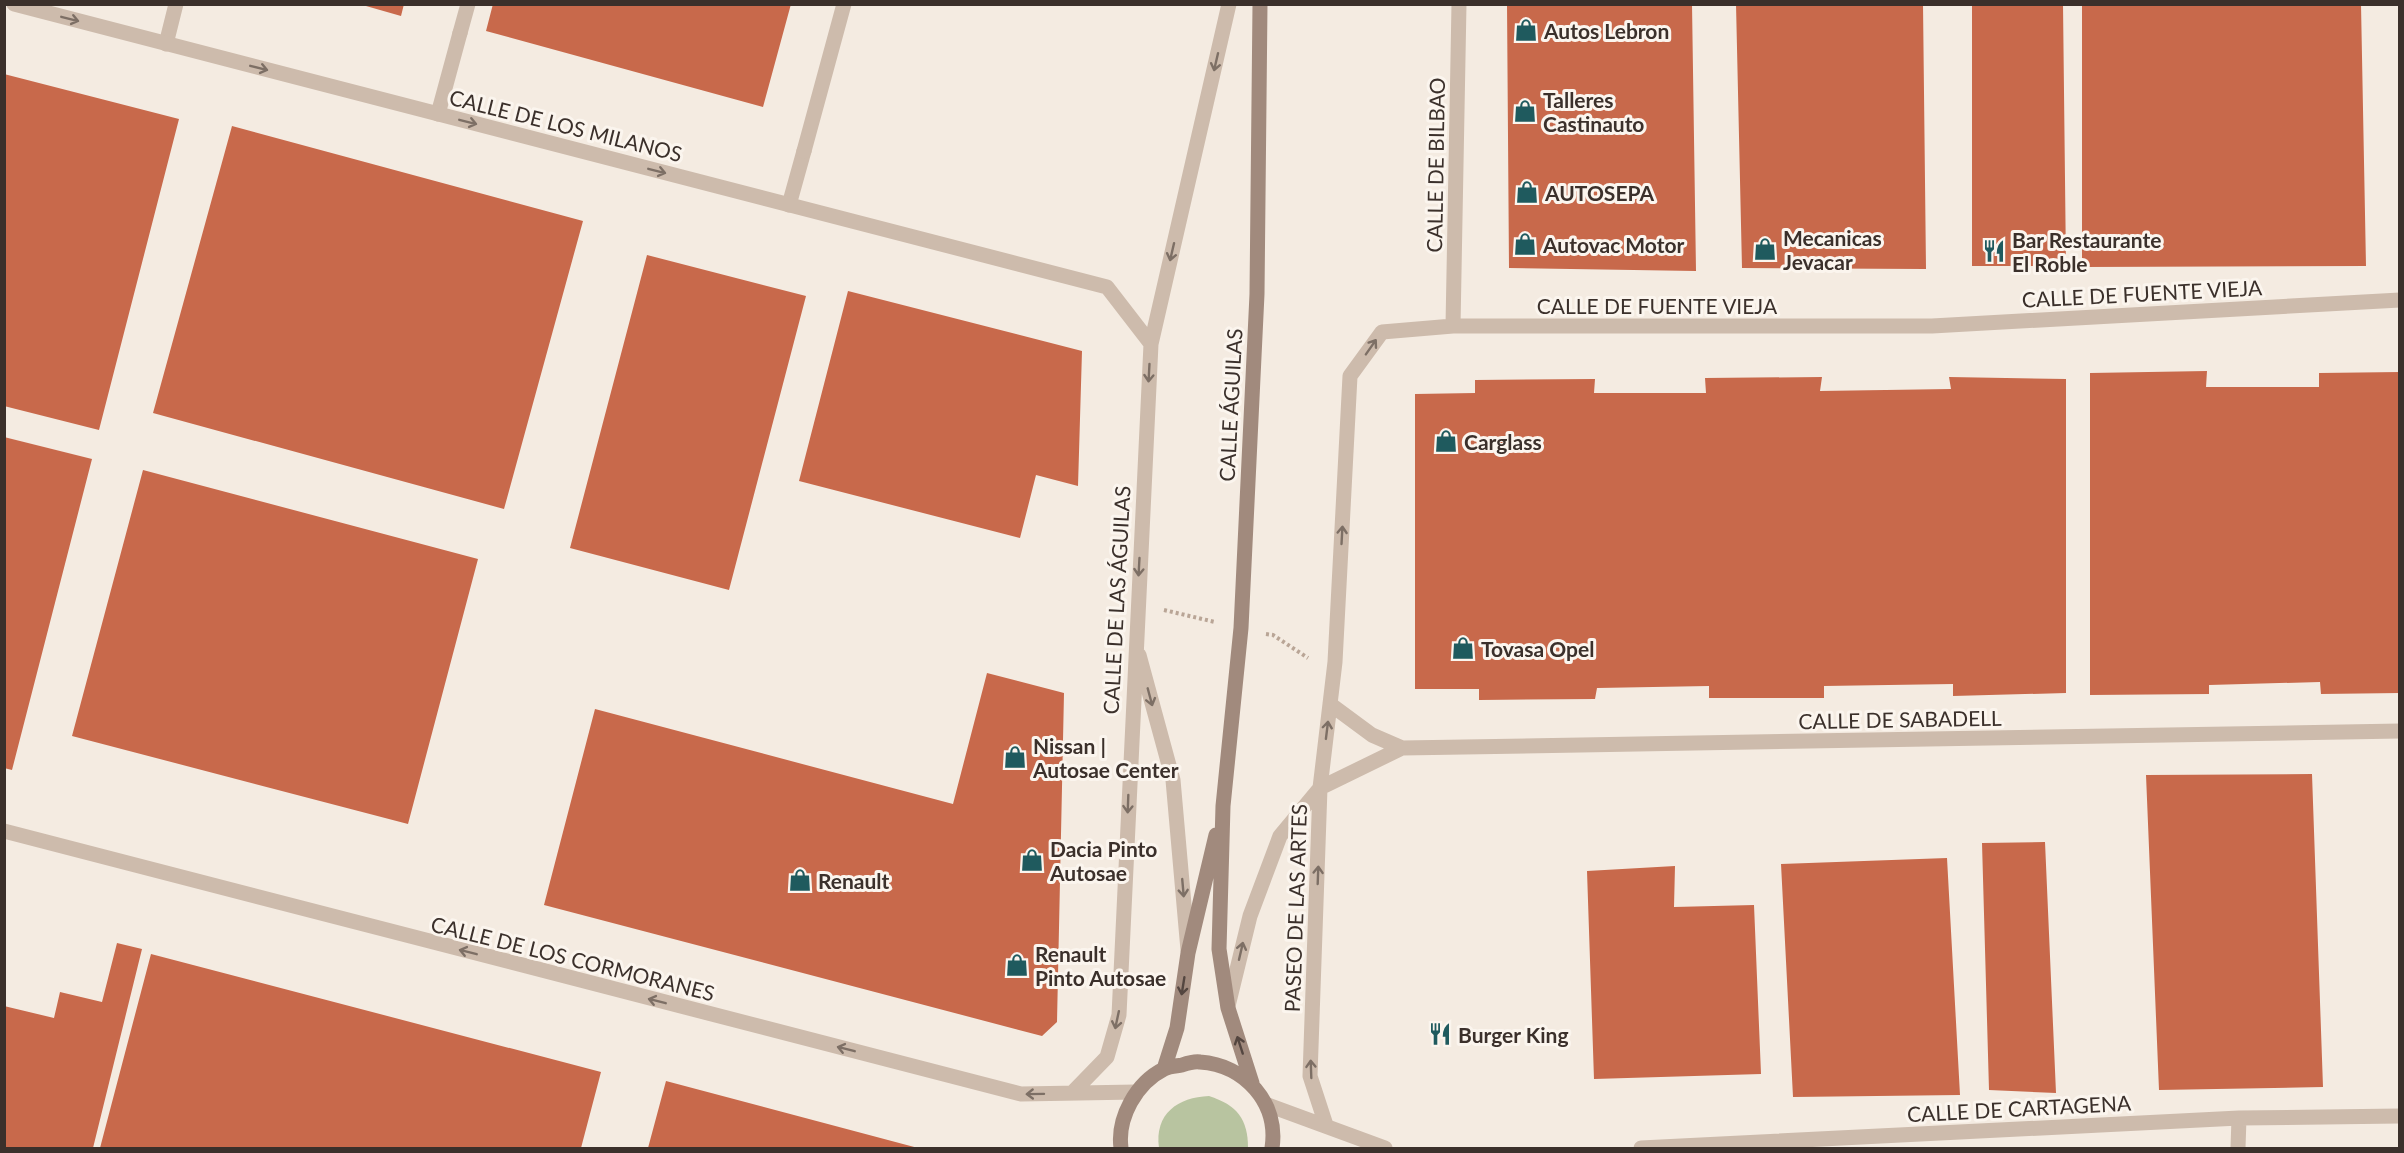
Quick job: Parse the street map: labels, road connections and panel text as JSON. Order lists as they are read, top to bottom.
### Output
{
  "streets": {
    "main road": ["CALLE ÁGUILAS"],
    "street": [
      "CALLE DE LOS MILANOS",
      "CALLE DE BILBAO",
      "CALLE DE FUENTE VIEJA",
      "CALLE DE LAS ÁGUILAS",
      "CALLE DE SABADELL",
      "PASEO DE LAS ARTES",
      "CALLE DE LOS CORMORANES",
      "CALLE DE CARTAGENA"
    ]
  },
  "crossings": [
    ["CALLE DE LOS MILANOS", "CALLE DE LAS ÁGUILAS"],
    ["CALLE DE BILBAO", "CALLE DE FUENTE VIEJA"],
    ["CALLE DE FUENTE VIEJA", "CALLE DE SABADELL"],
    ["CALLE DE FUENTE VIEJA", "PASEO DE LAS ARTES"],
    ["CALLE DE LAS ÁGUILAS", "CALLE DE LOS CORMORANES"],
    ["CALLE DE SABADELL", "PASEO DE LAS ARTES"]
  ],
  "one_way": ["CALLE DE LOS MILANOS", "CALLE DE LAS ÁGUILAS", "CALLE DE LOS CORMORANES"],
  "places": {
    "shop": [
      "Autos Lebron",
      "Talleres Castinauto",
      "AUTOSEPA",
      "Autovac Motor",
      "Mecanicas Jevacar",
      "Carglass",
      "Tovasa Opel",
      "Nissan | Autosae Center",
      "Dacia Pinto Autosae",
      "Renault",
      "Renault Pinto Autosae"
    ],
    "restaurant": ["Bar Restaurante El Roble", "Burger King"]
  }
}
